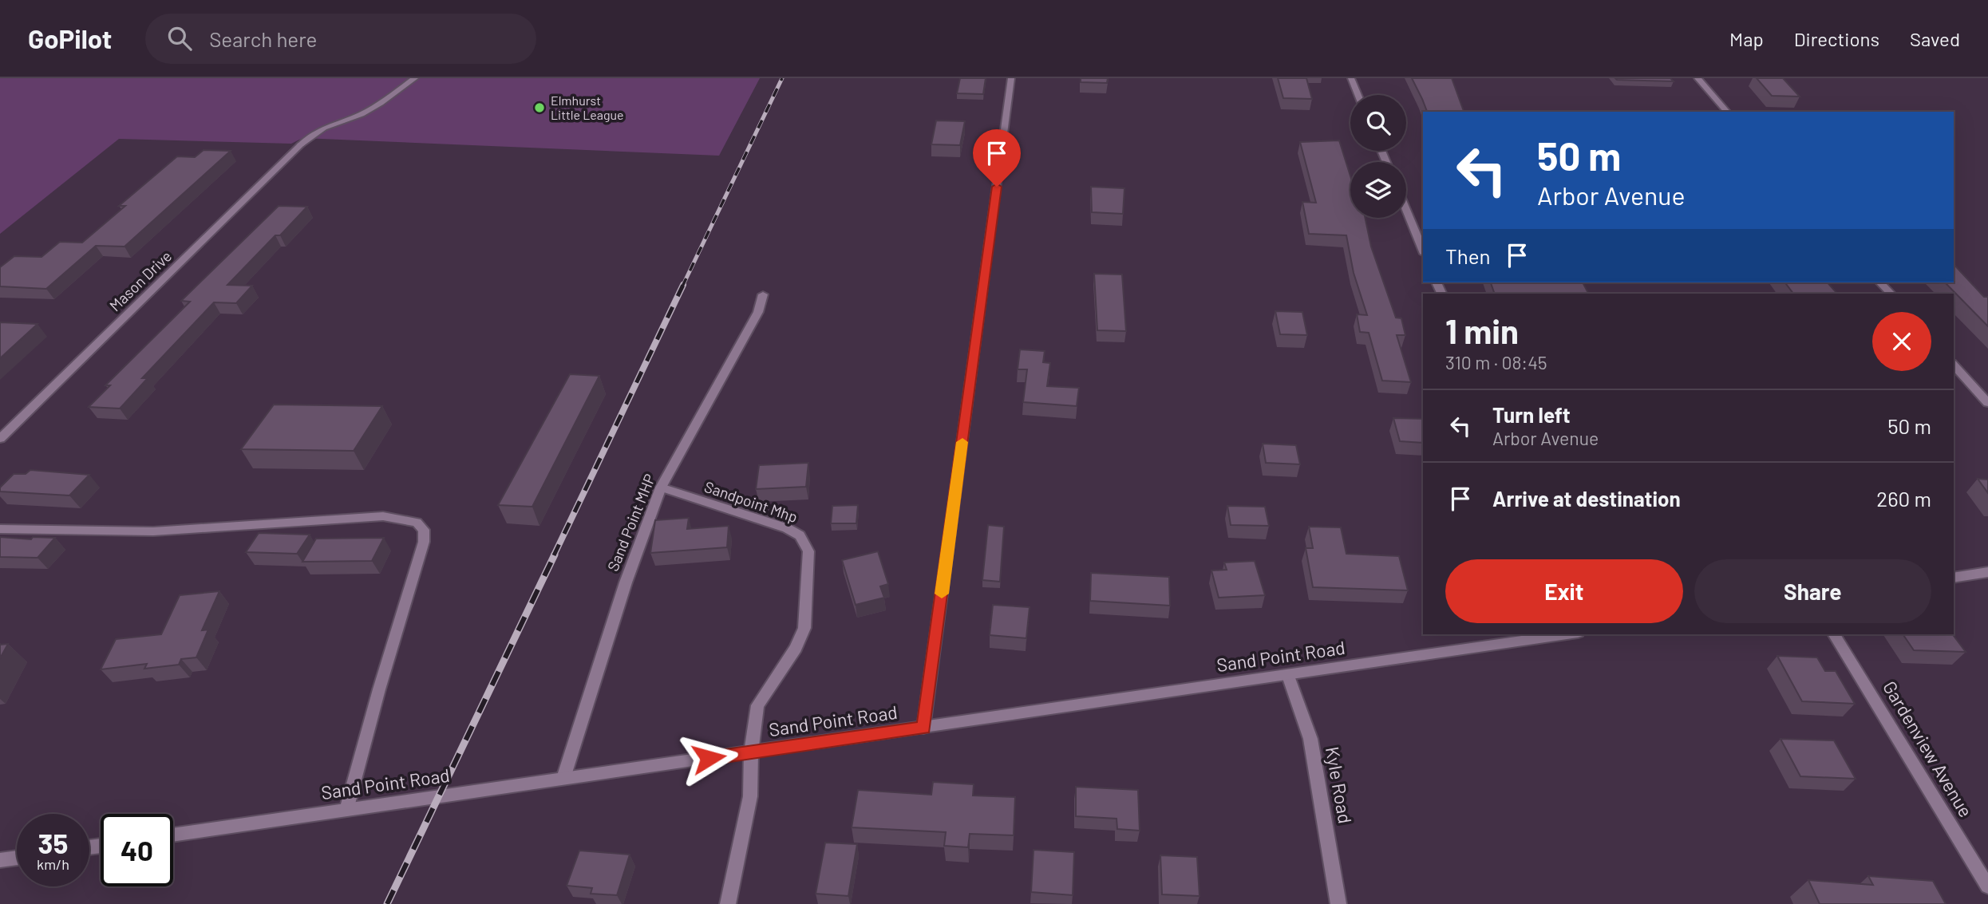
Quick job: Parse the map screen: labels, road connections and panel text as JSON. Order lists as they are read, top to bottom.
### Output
{
  "streets": {
    "street": [
      "Mason Drive",
      "Sandpoint Mhp",
      "Sand Point MHP",
      "Sand Point Road",
      "Gardenview Avenue",
      "Kyle Road"
    ]
  },
  "crossings": [
    ["Sandpoint Mhp", "Sand Point MHP"],
    ["Sandpoint Mhp", "Sand Point Road"],
    ["Sand Point MHP", "Sand Point Road"],
    ["Sand Point Road", "Kyle Road"]
  ],
  "places": ["Elmhurst Little League"],
  "page": {
    "header": "GoPilot",
    "search": "Search here",
    "nav": ["Map", "Directions", "Saved"],
    "turn": ["50 m", "Arbor Avenue"],
    "then": "Then",
    "heading": ["1 min", "310 m · 08:45"],
    "list": [
      {
        "name": "Turn left",
        "note": "Arbor Avenue",
        "value": "50 m"
      },
      {
        "name": "Arrive at destination",
        "value": "260 m"
      }
    ],
    "buttons": ["Exit", "Share"],
    "speed": "35 km/h",
    "limit": "40"
  }
}
